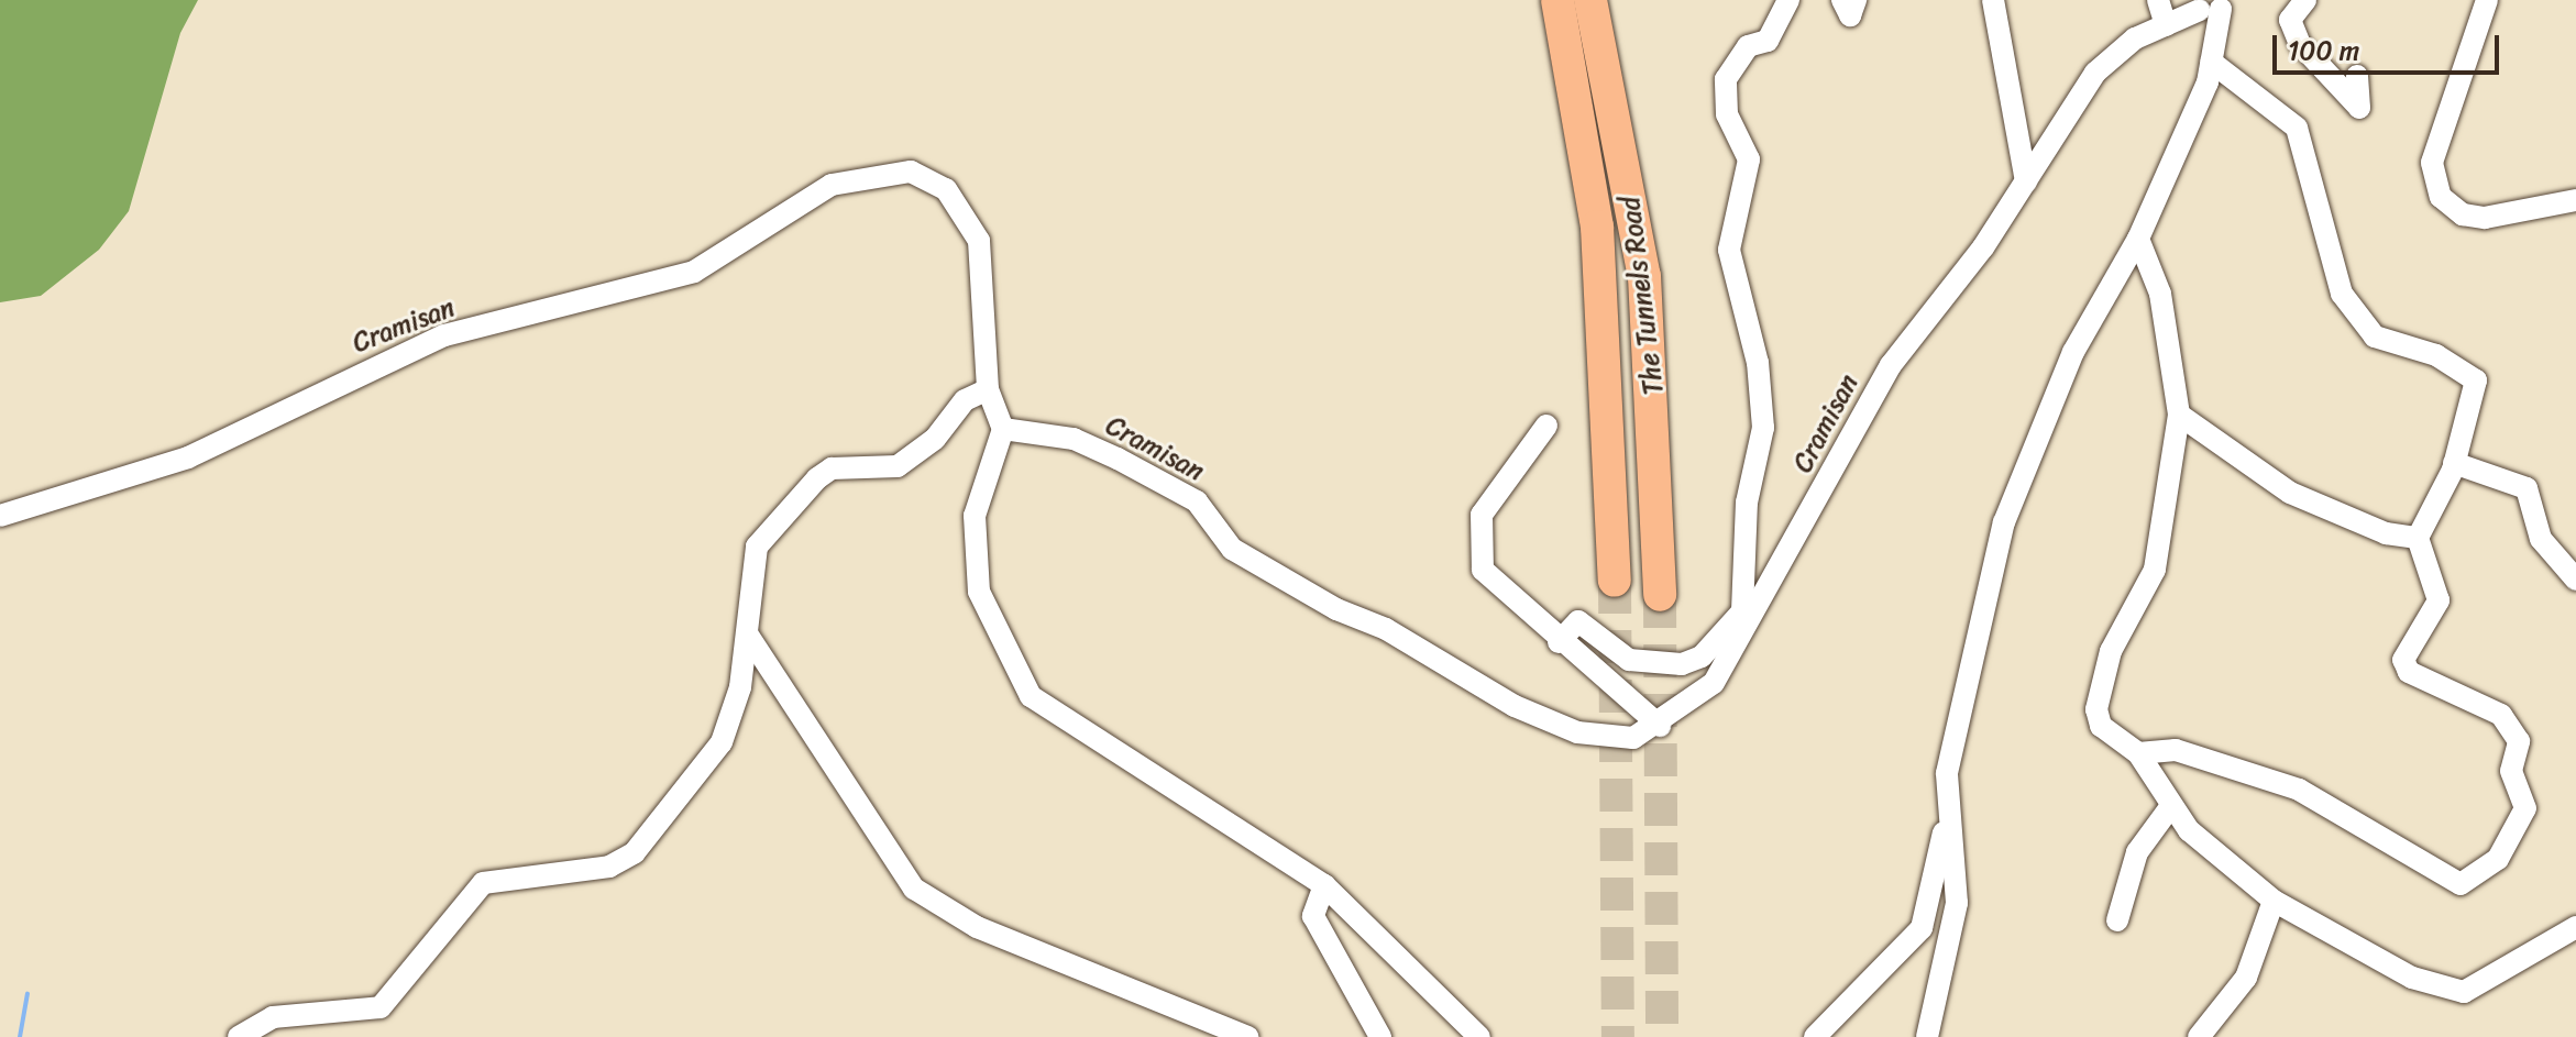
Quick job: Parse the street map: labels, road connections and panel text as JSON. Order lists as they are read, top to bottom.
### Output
{
  "streets": {
    "highway": ["The Tunnels Road"],
    "street": ["Cramisan"]
  },
  "scale_bar": "100 m"
}
